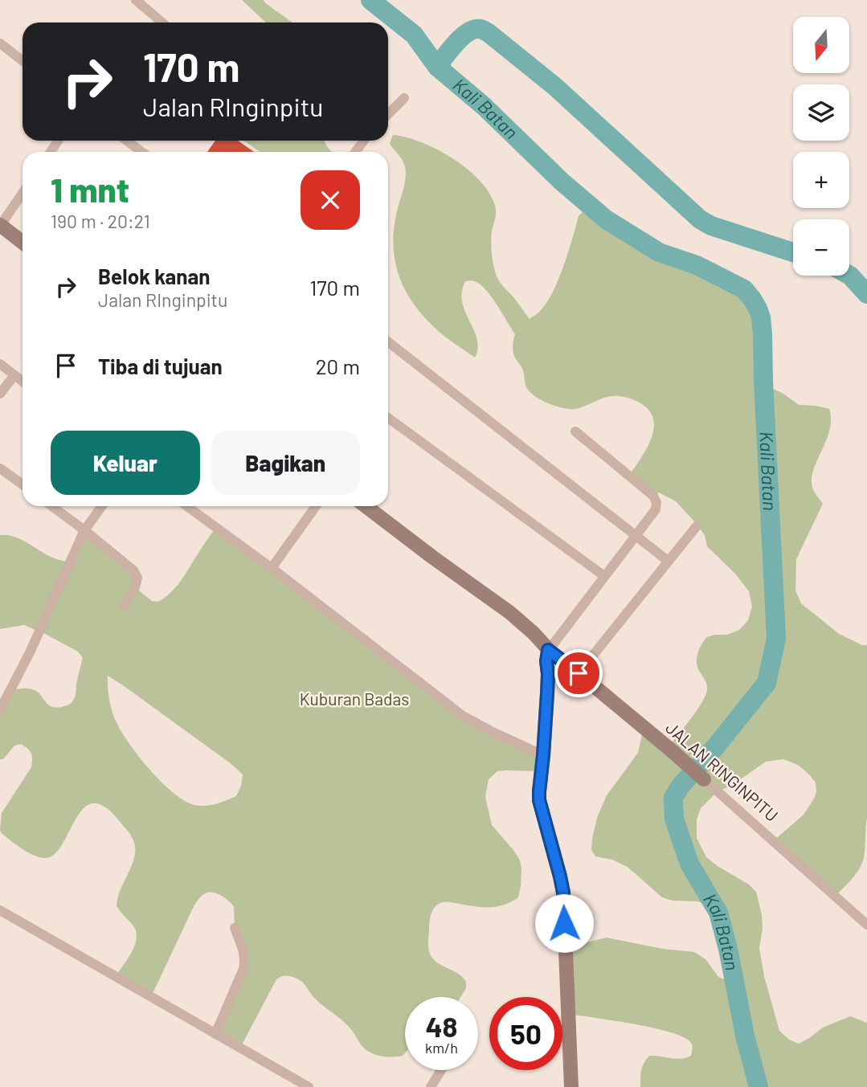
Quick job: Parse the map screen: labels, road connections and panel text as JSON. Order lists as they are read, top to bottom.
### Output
{
  "streets": {
    "main road": ["JALAN RINGINPITU"]
  },
  "water": ["Kali Batan"],
  "parks": ["Kuburan Badas"],
  "north": "bottom",
  "page": {
    "map_buttons": ["+", "−"],
    "turn": ["170 m", "Jalan RInginpitu"],
    "heading": ["1 mnt", "190 m · 20:21"],
    "list": [
      {
        "name": "Belok kanan",
        "note": "Jalan RInginpitu",
        "value": "170 m"
      },
      {
        "name": "Tiba di tujuan",
        "value": "20 m"
      }
    ],
    "buttons": ["Keluar", "Bagikan"],
    "speed": "48 km/h",
    "limit": "50"
  }
}
